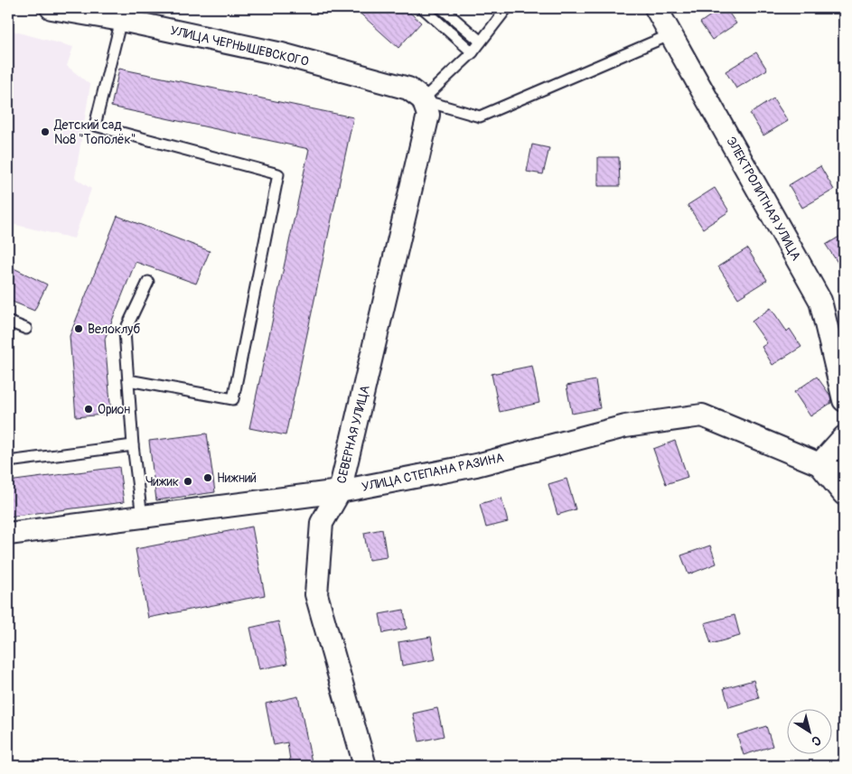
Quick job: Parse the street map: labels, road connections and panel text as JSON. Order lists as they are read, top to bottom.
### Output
{
  "streets": {
    "street": [
      "УЛИЦА ЧЕРНЫШЕВСКОГО",
      "ЭЛЕКТРОЛИТНАЯ УЛИЦА",
      "СЕВЕРНАЯ УЛИЦА",
      "УЛИЦА СТЕПАНА РАЗИНА"
    ]
  },
  "crossings": [
    ["УЛИЦА ЧЕРНЫШЕВСКОГО", "СЕВЕРНАЯ УЛИЦА"],
    ["СЕВЕРНАЯ УЛИЦА", "УЛИЦА СТЕПАНА РАЗИНА"]
  ],
  "places": [
    "Детский сад №8 \"Тополёк\"",
    "Велоклуб",
    "Орион",
    "Нижний",
    "Чижик"
  ],
  "north": "bottom right"
}
